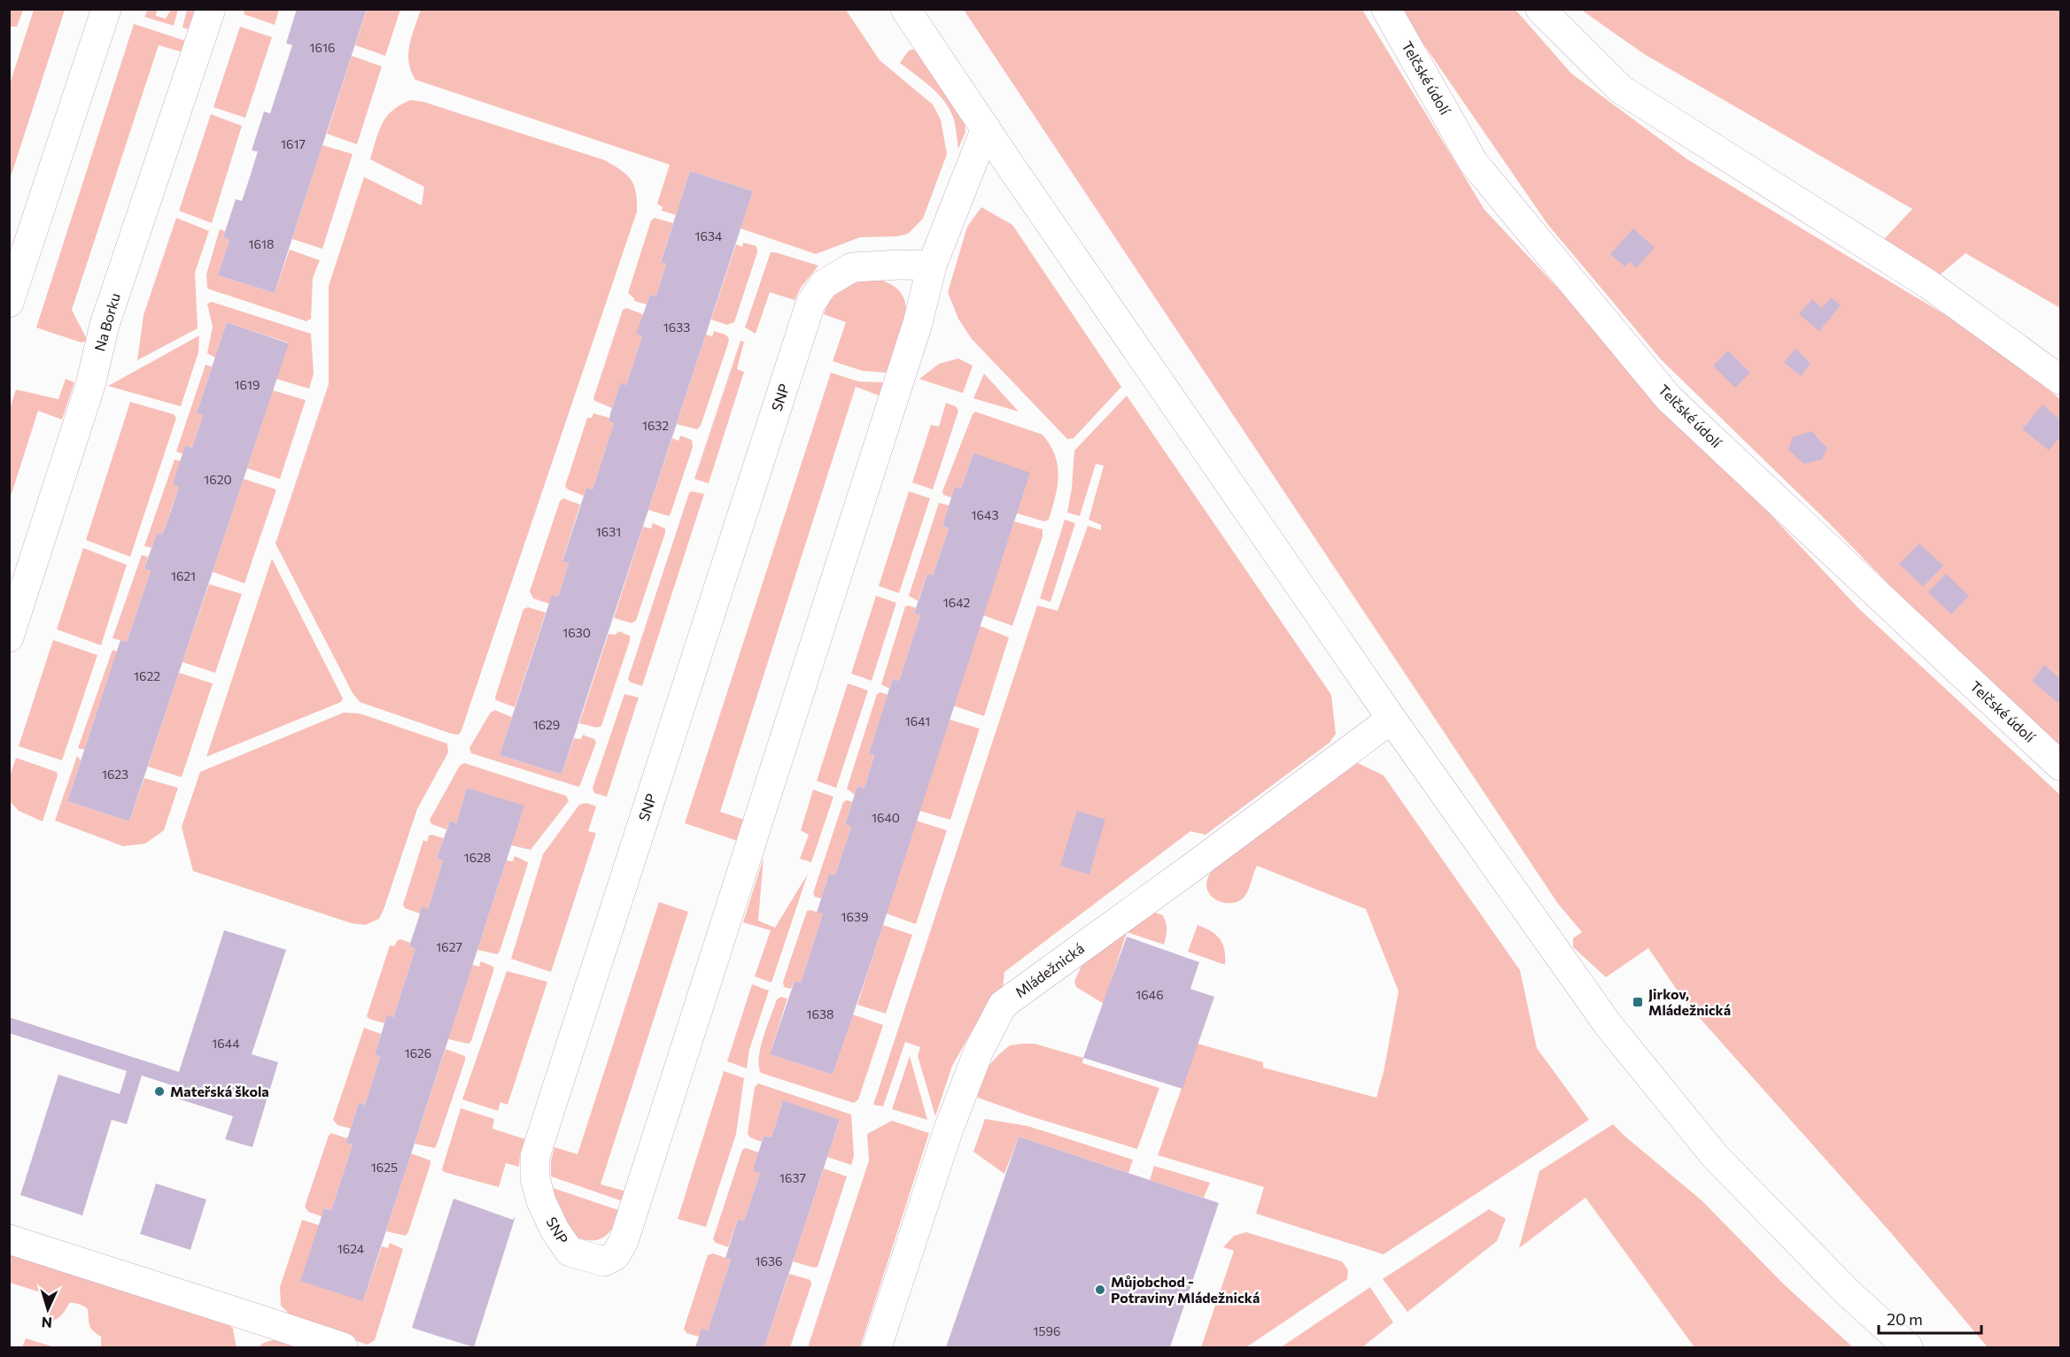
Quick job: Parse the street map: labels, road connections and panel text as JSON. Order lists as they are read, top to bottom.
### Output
{
  "streets": {
    "street": [
      "Telčské údolí",
      "Na Borku",
      "SNP",
      "Mládežnická"
    ]
  },
  "places": {
    "transit": ["Jirkov, Mládežnická"],
    "other": ["Mateřská škola", "Můjobchod - Potraviny Mládežnická"]
  },
  "house_numbers": [
    "1616",
    "1617",
    "1634",
    "1618",
    "1633",
    "1619",
    "1632",
    "1620",
    "1643",
    "1631",
    "1621",
    "1642",
    "1630",
    "1622",
    "1641",
    "1629",
    "1623",
    "1640",
    "1628",
    "1639",
    "1627",
    "1646",
    "1638",
    "1644",
    "1626",
    "1625",
    "1637",
    "1624",
    "1636",
    "1596"
  ],
  "scale_bar": "20 m",
  "north": "bottom"
}
